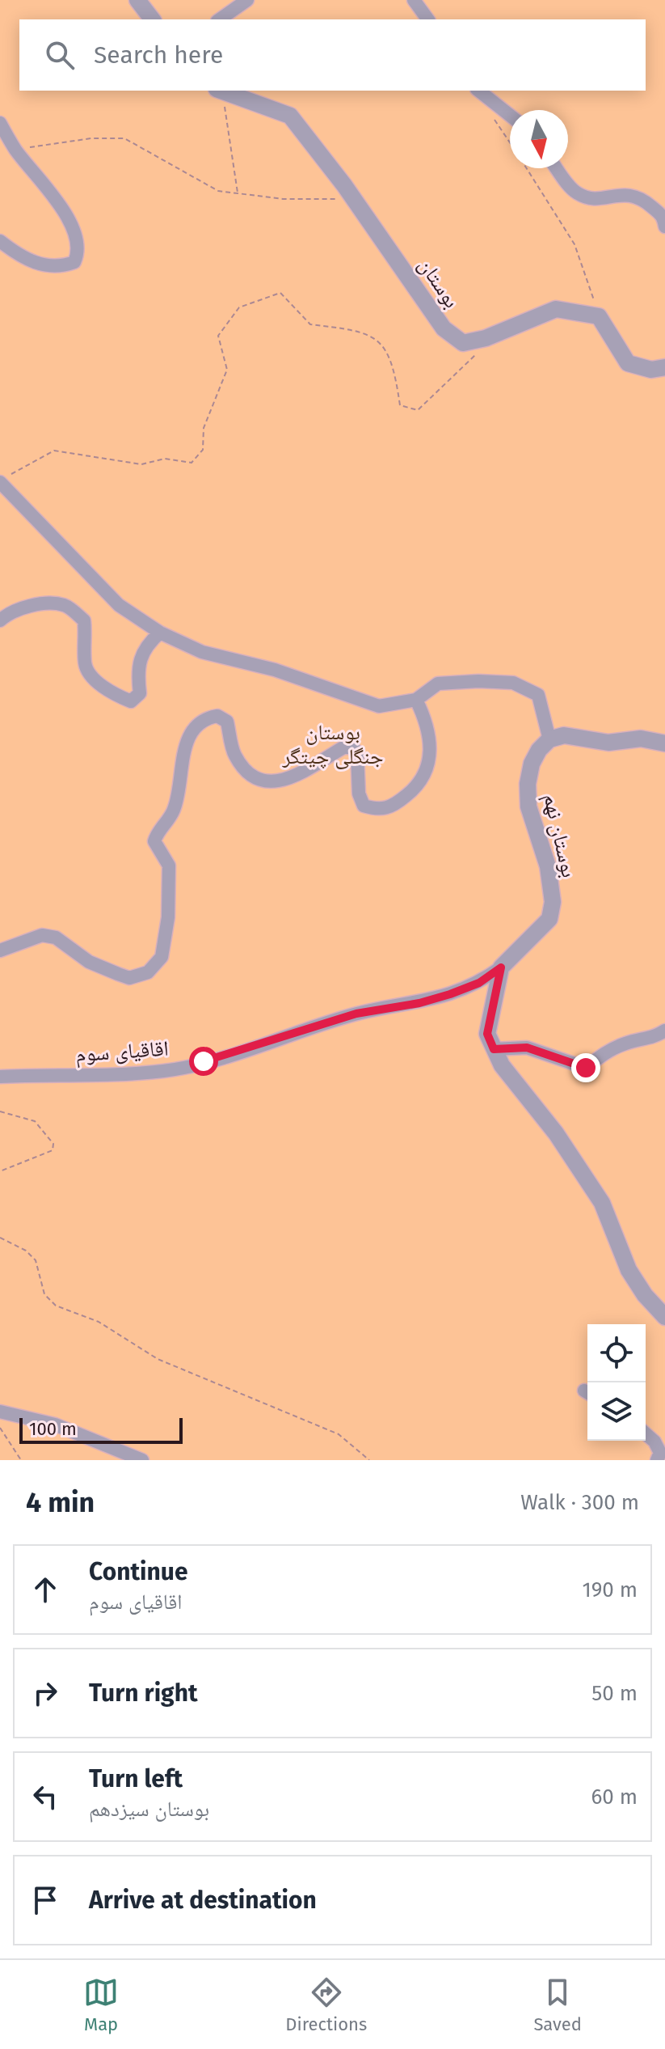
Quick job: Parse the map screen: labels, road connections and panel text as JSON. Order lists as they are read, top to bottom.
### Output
{
  "streets": {
    "street": ["بوستان", "بوستان نهم", "اقاقیای سوم"]
  },
  "crossings": [
    ["بوستان نهم", "اقاقیای سوم"]
  ],
  "parks": ["بوستان جنگلی چیتگر"],
  "scale_bar": "100 m",
  "north": "bottom",
  "page": {
    "search": "Search here",
    "scale": "100 m",
    "heading": ["4 min", "Walk · 300 m"],
    "list": [
      ["Continue", "اقاقیای سوم", "190 m"],
      ["Turn right", "50 m"],
      ["Turn left", "بوستان سیزدهم", "60 m"],
      "Arrive at destination"
    ],
    "nav": ["Map", "Directions", "Saved"]
  }
}
